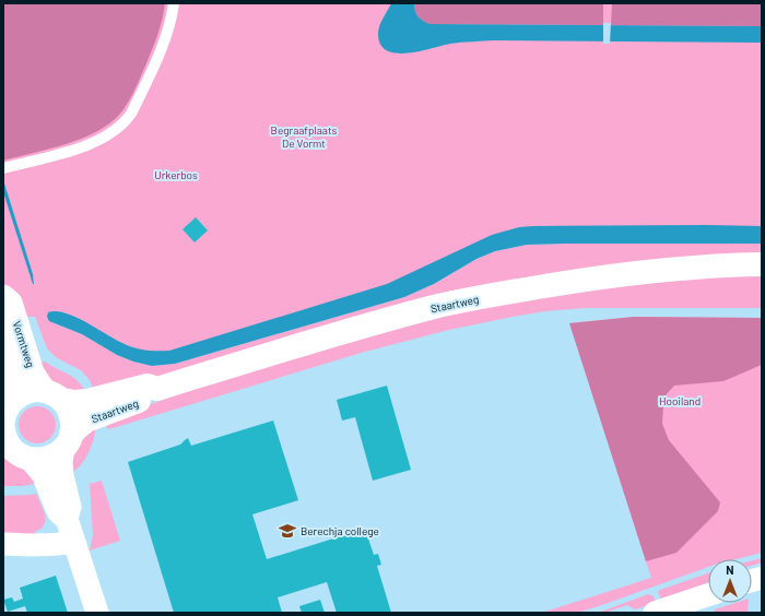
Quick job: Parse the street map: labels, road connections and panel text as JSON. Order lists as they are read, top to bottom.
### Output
{
  "streets": {
    "main road": ["Staartweg"],
    "street": ["Vormtweg"]
  },
  "crossings": [
    ["Staartweg", "Vormtweg"]
  ],
  "parks": ["Begraafplaats De Vormt", "Urkerbos", "Hooiland"],
  "places": {
    "school or university": ["Berechja college"]
  },
  "north": "top"
}
